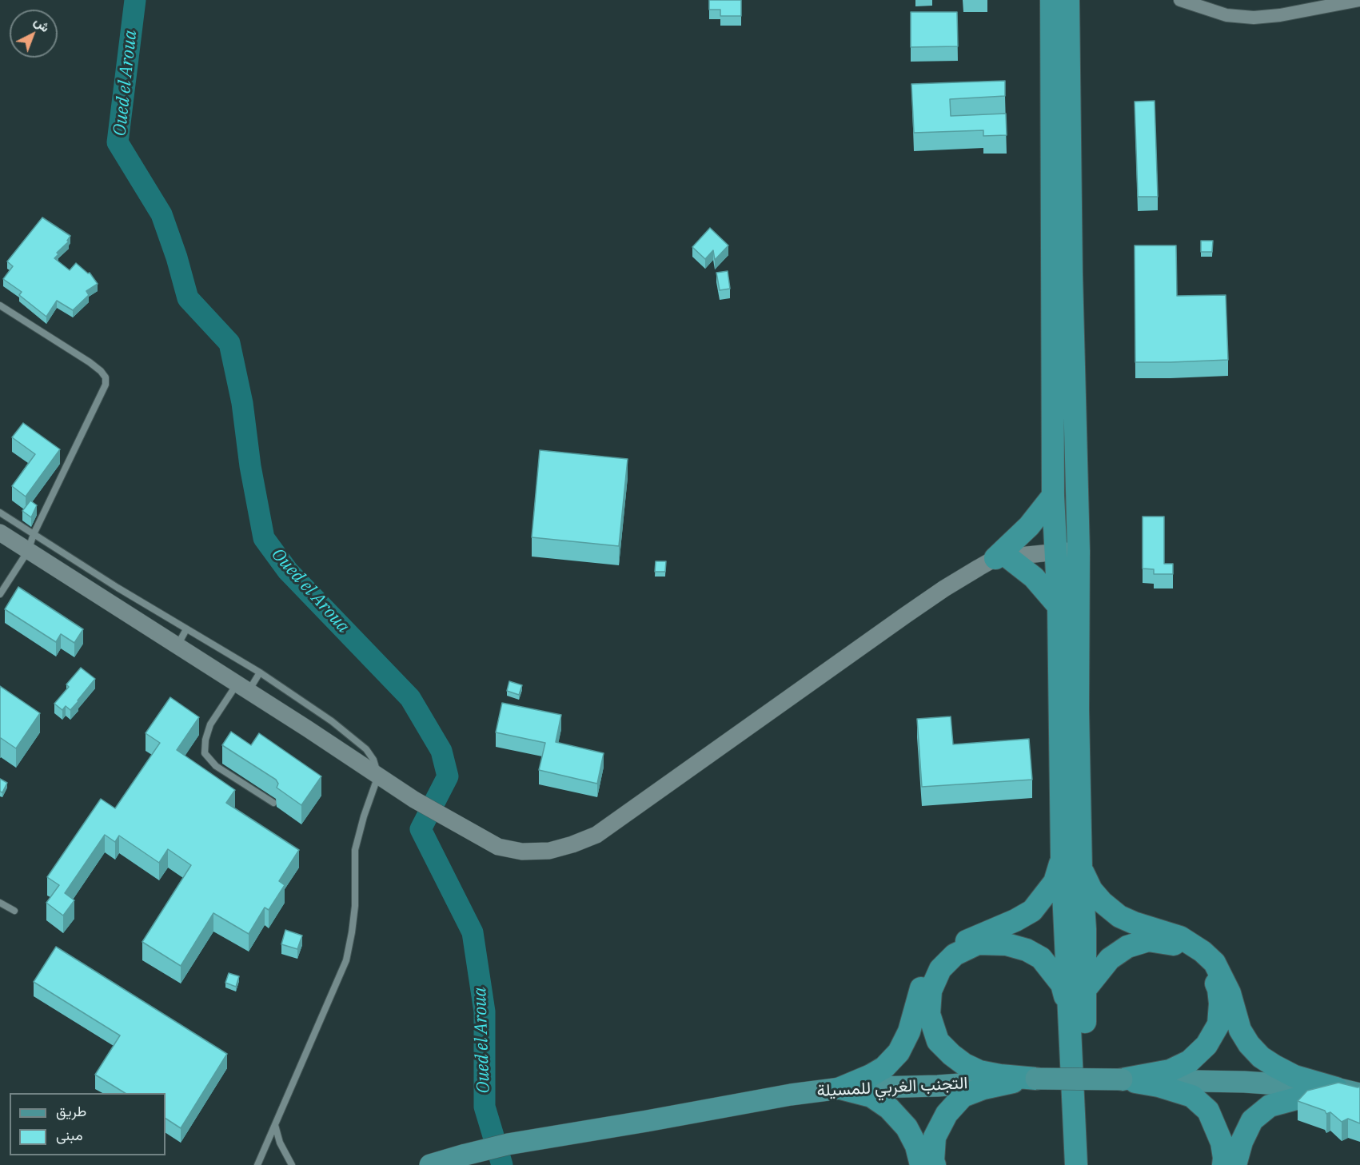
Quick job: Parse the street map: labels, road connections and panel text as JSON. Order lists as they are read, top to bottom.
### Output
{
  "streets": {
    "main road": ["التجنب الغربي للمسيلة"]
  },
  "water": ["Oued el Aroua"],
  "legend": ["طريق", "مبنى"],
  "north": "top right"
}
